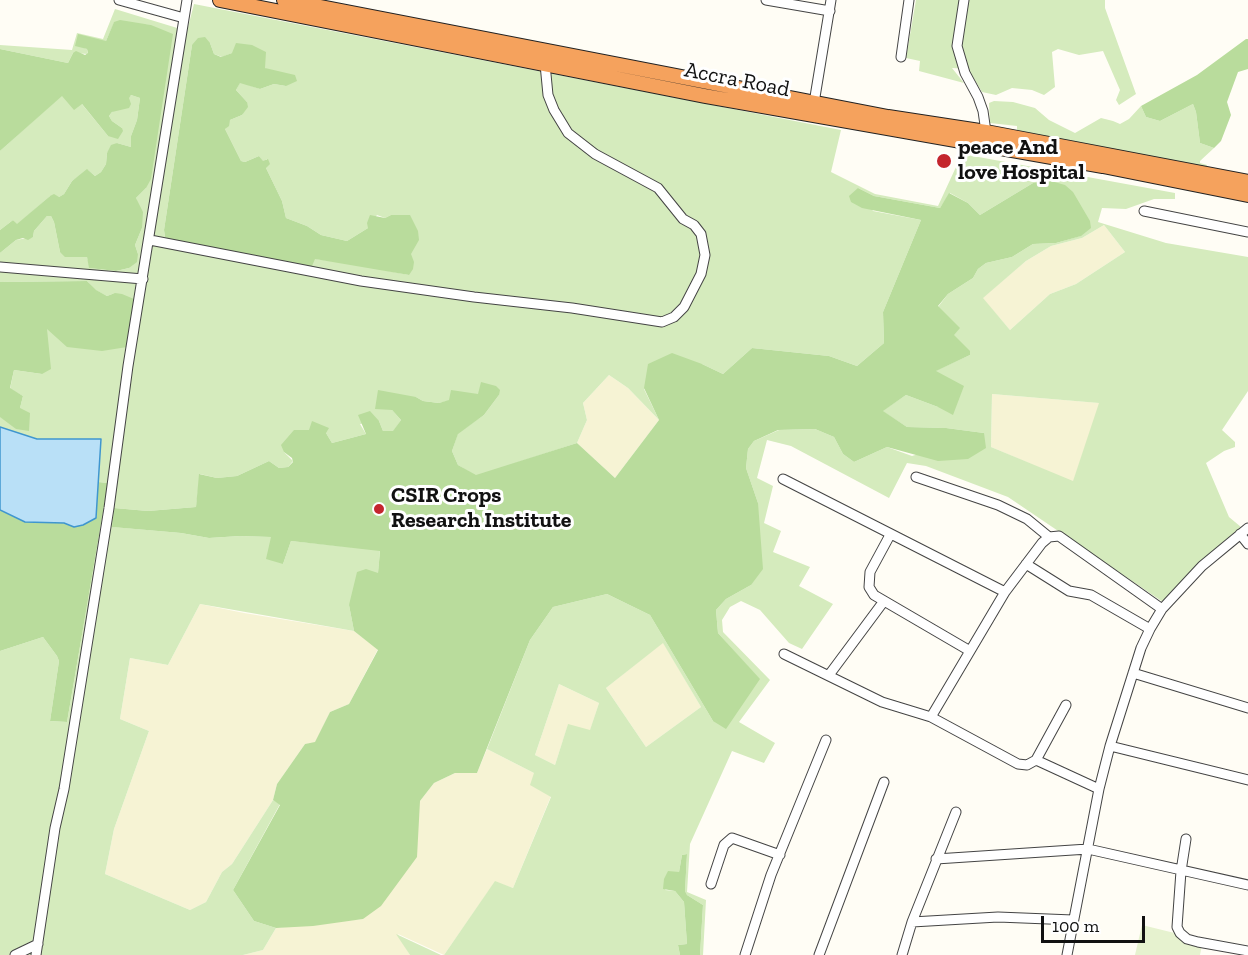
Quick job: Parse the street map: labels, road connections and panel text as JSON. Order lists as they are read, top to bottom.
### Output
{
  "streets": {
    "highway": ["Accra Road"]
  },
  "places": ["peace And love Hospital", "CSIR Crops Research Institute"],
  "scale_bar": "100 m"
}
